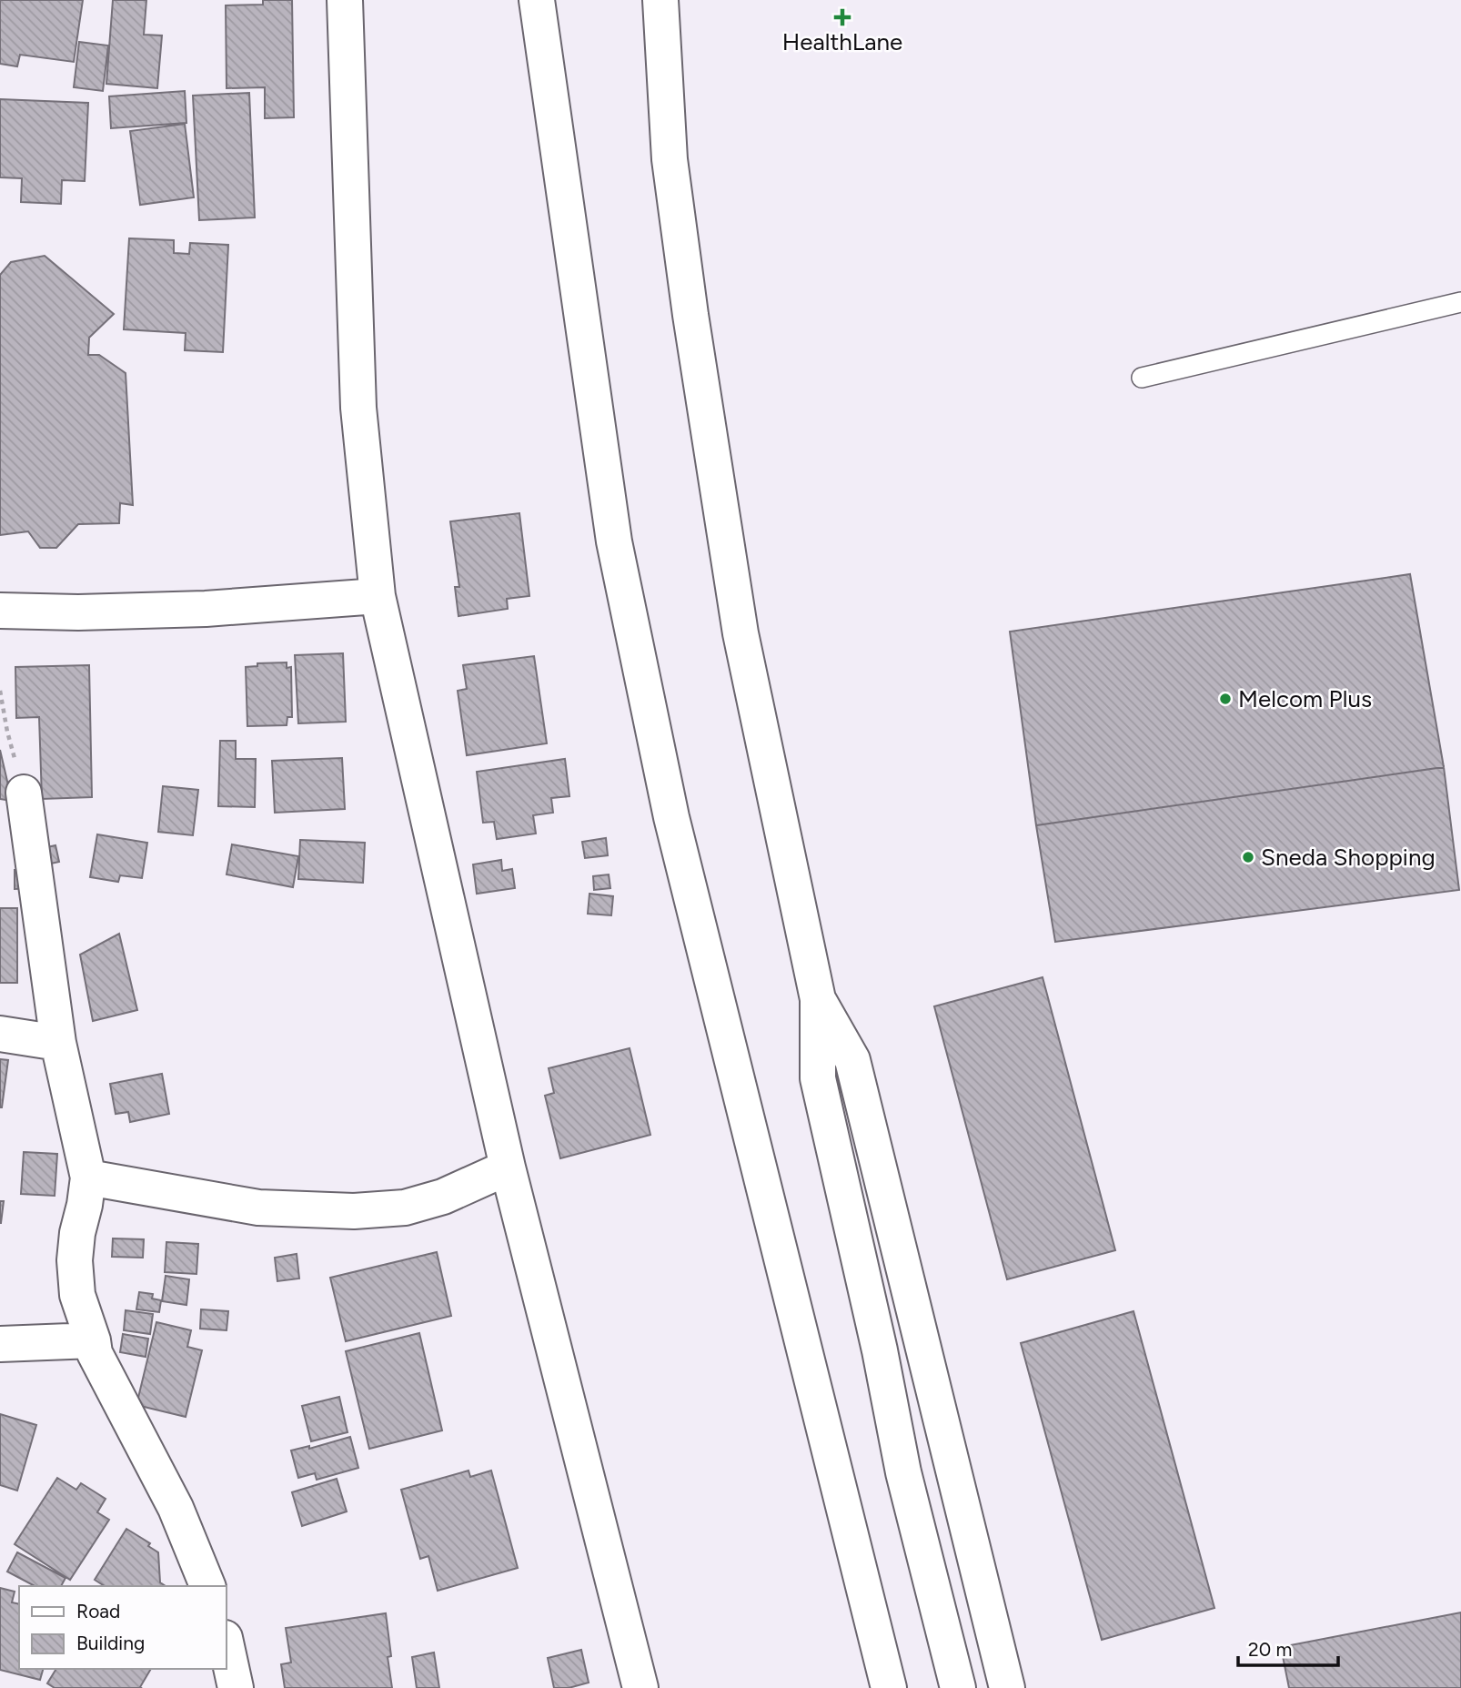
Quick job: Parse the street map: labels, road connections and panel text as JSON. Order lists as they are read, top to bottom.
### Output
{
  "places": {
    "health": ["HealthLane"],
    "other": ["Melcom Plus", "Sneda Shopping"]
  },
  "legend": ["Road", "Building"],
  "scale_bar": "20 m"
}
